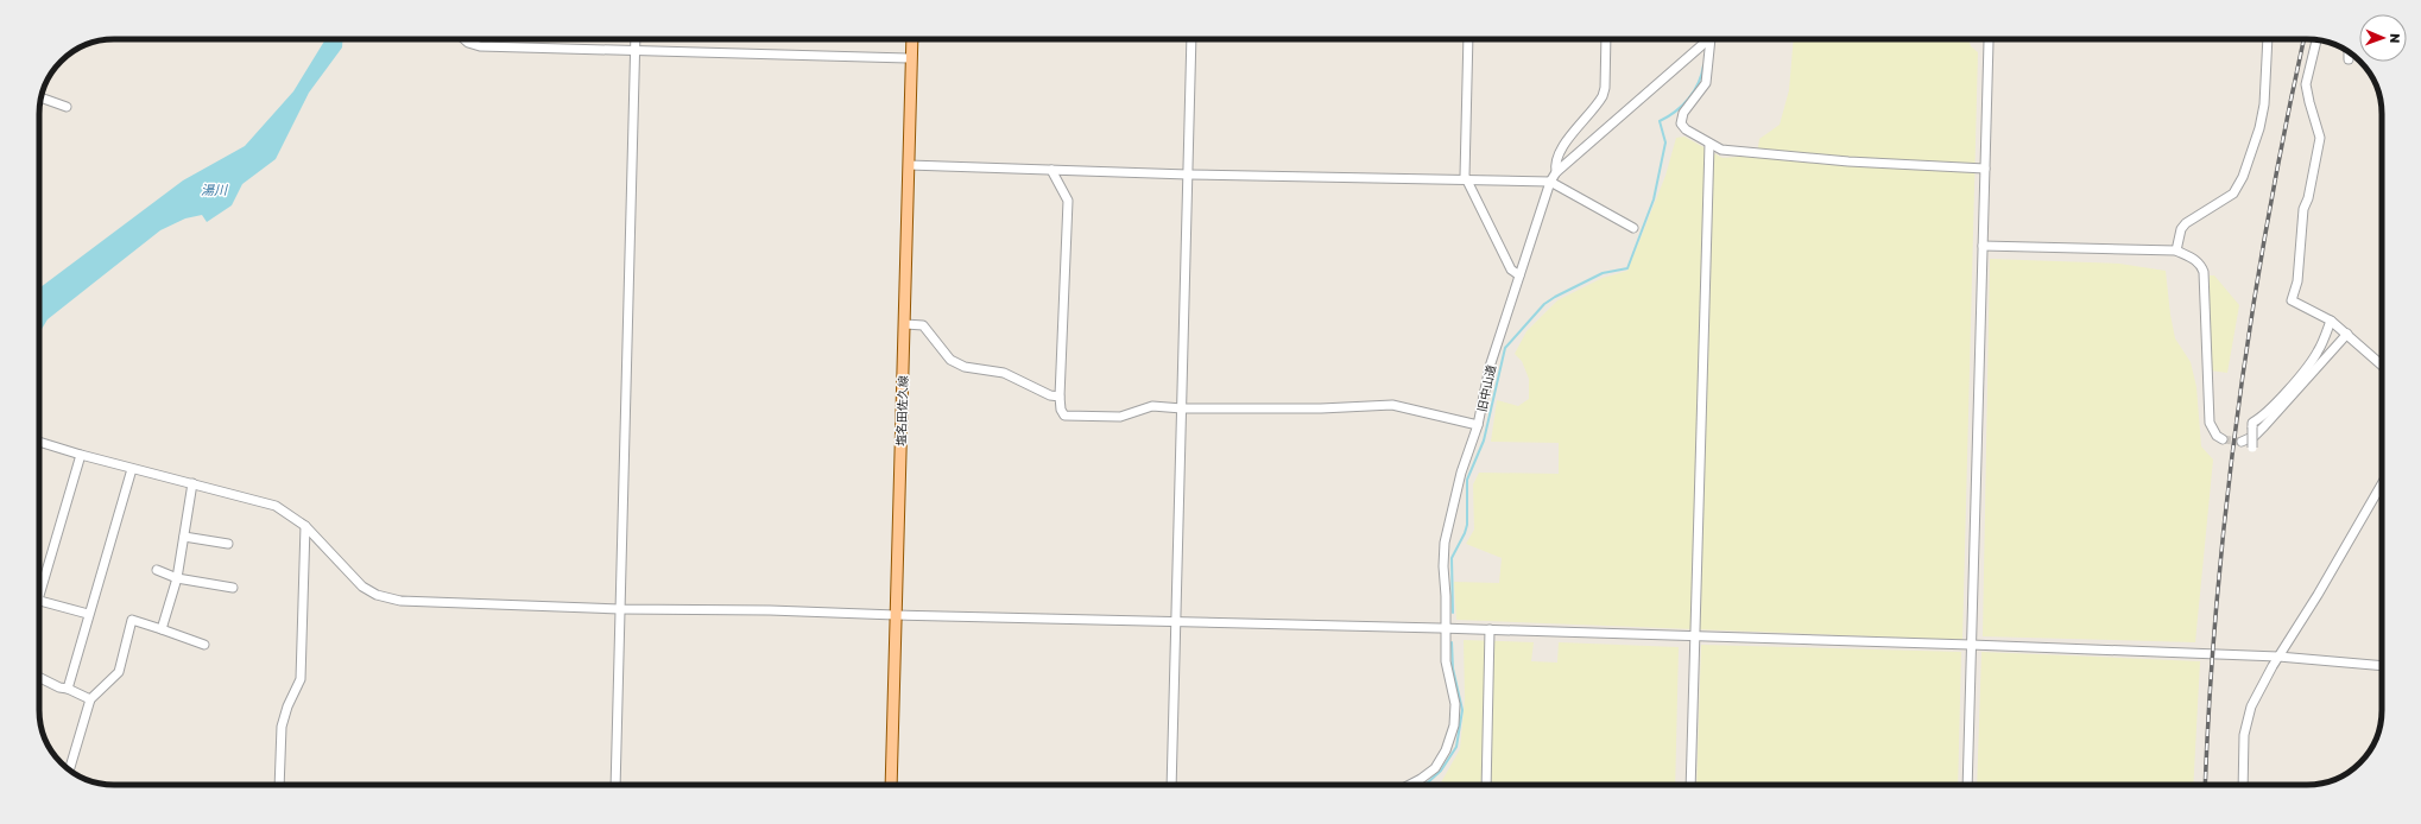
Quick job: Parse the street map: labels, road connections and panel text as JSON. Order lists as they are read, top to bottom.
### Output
{
  "streets": {
    "main road": ["塩名田佐久線"],
    "street": ["旧中山道"]
  },
  "water": ["湯川"],
  "north": "right"
}
